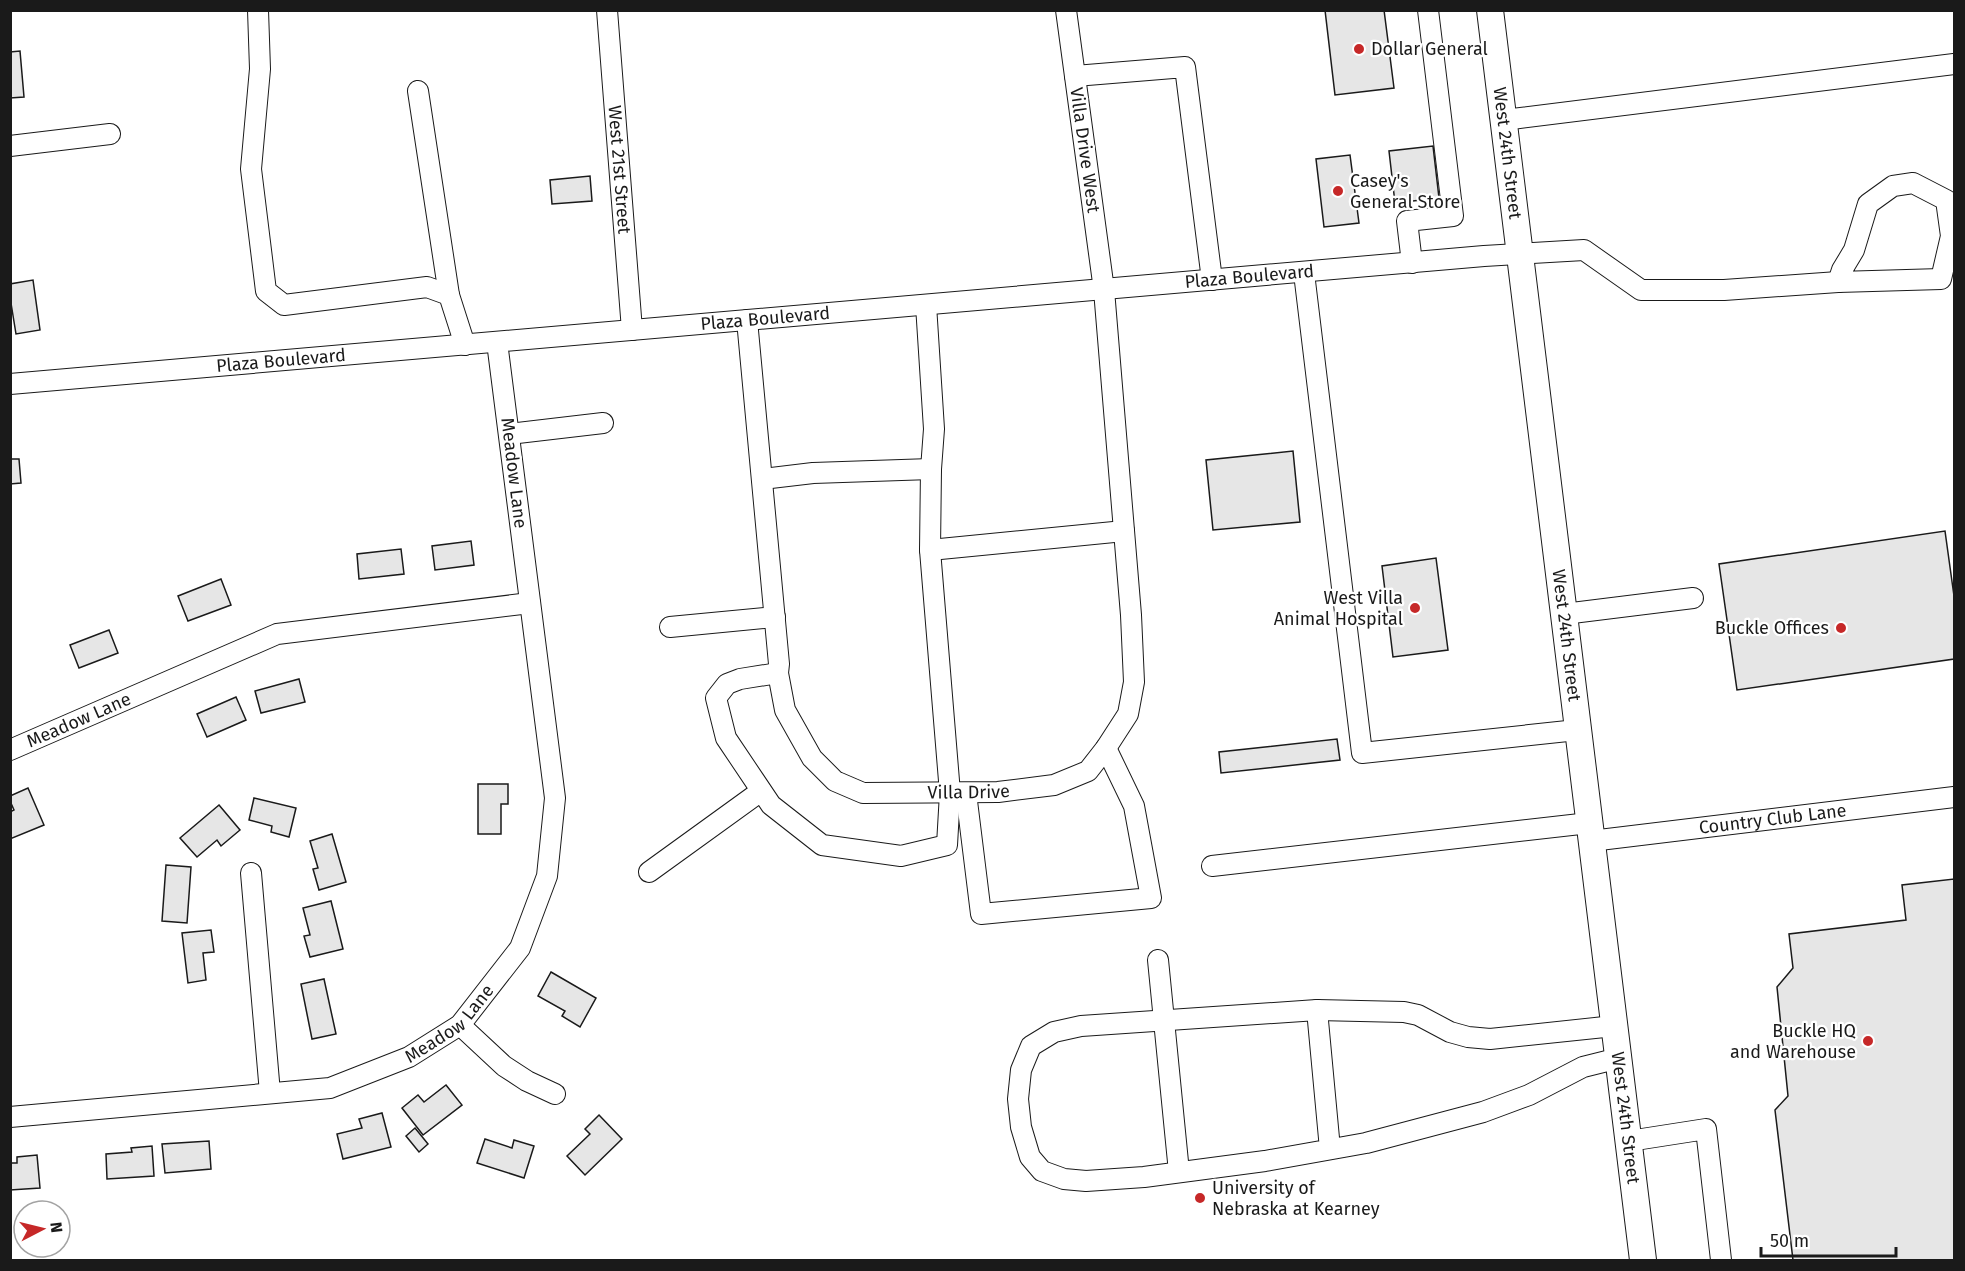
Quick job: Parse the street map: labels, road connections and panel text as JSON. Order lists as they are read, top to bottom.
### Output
{
  "streets": {
    "main road": ["West 24th Street"],
    "street": [
      "Villa Drive West",
      "West 21st Street",
      "Plaza Boulevard",
      "Meadow Lane",
      "Villa Drive",
      "Country Club Lane"
    ]
  },
  "crossings": [
    ["Villa Drive West", "Plaza Boulevard"],
    ["Villa Drive West", "Villa Drive"],
    ["West 24th Street", "Plaza Boulevard"],
    ["West 24th Street", "Country Club Lane"],
    ["West 21st Street", "Plaza Boulevard"],
    ["Plaza Boulevard", "Meadow Lane"],
    ["Plaza Boulevard", "Villa Drive"]
  ],
  "places": [
    "Dollar General",
    "Casey's General Store",
    "West Villa Animal Hospital",
    "Buckle Offices",
    "Buckle HQ and Warehouse",
    "University of Nebraska at Kearney"
  ],
  "scale_bar": "50 m",
  "north": "right"
}
